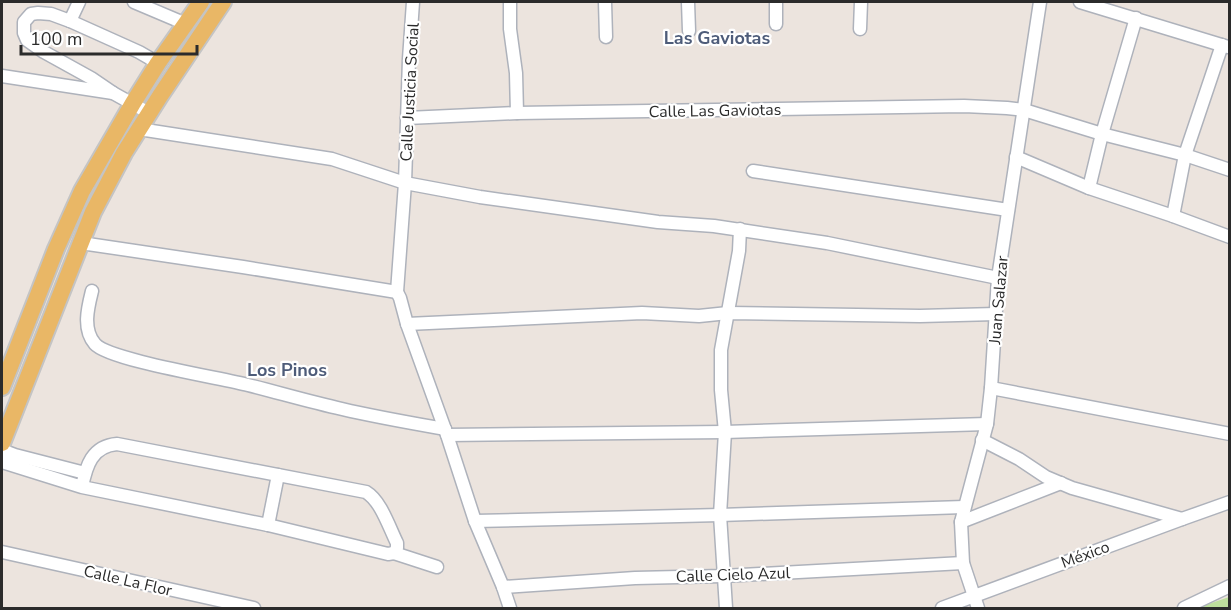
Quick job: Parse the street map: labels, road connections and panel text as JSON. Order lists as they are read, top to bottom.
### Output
{
  "streets": {
    "street": [
      "Calle Justicia Social",
      "Calle Las Gaviotas",
      "Juan Salazar",
      "México",
      "Calle Cielo Azul",
      "Calle La Flor"
    ]
  },
  "crossings": [
    ["Calle Justicia Social", "Calle Las Gaviotas"],
    ["Calle Las Gaviotas", "Juan Salazar"],
    ["Juan Salazar", "México"],
    ["Juan Salazar", "Calle Cielo Azul"]
  ],
  "districts": ["Las Gaviotas", "Los Pinos"],
  "scale_bar": "100 m"
}
